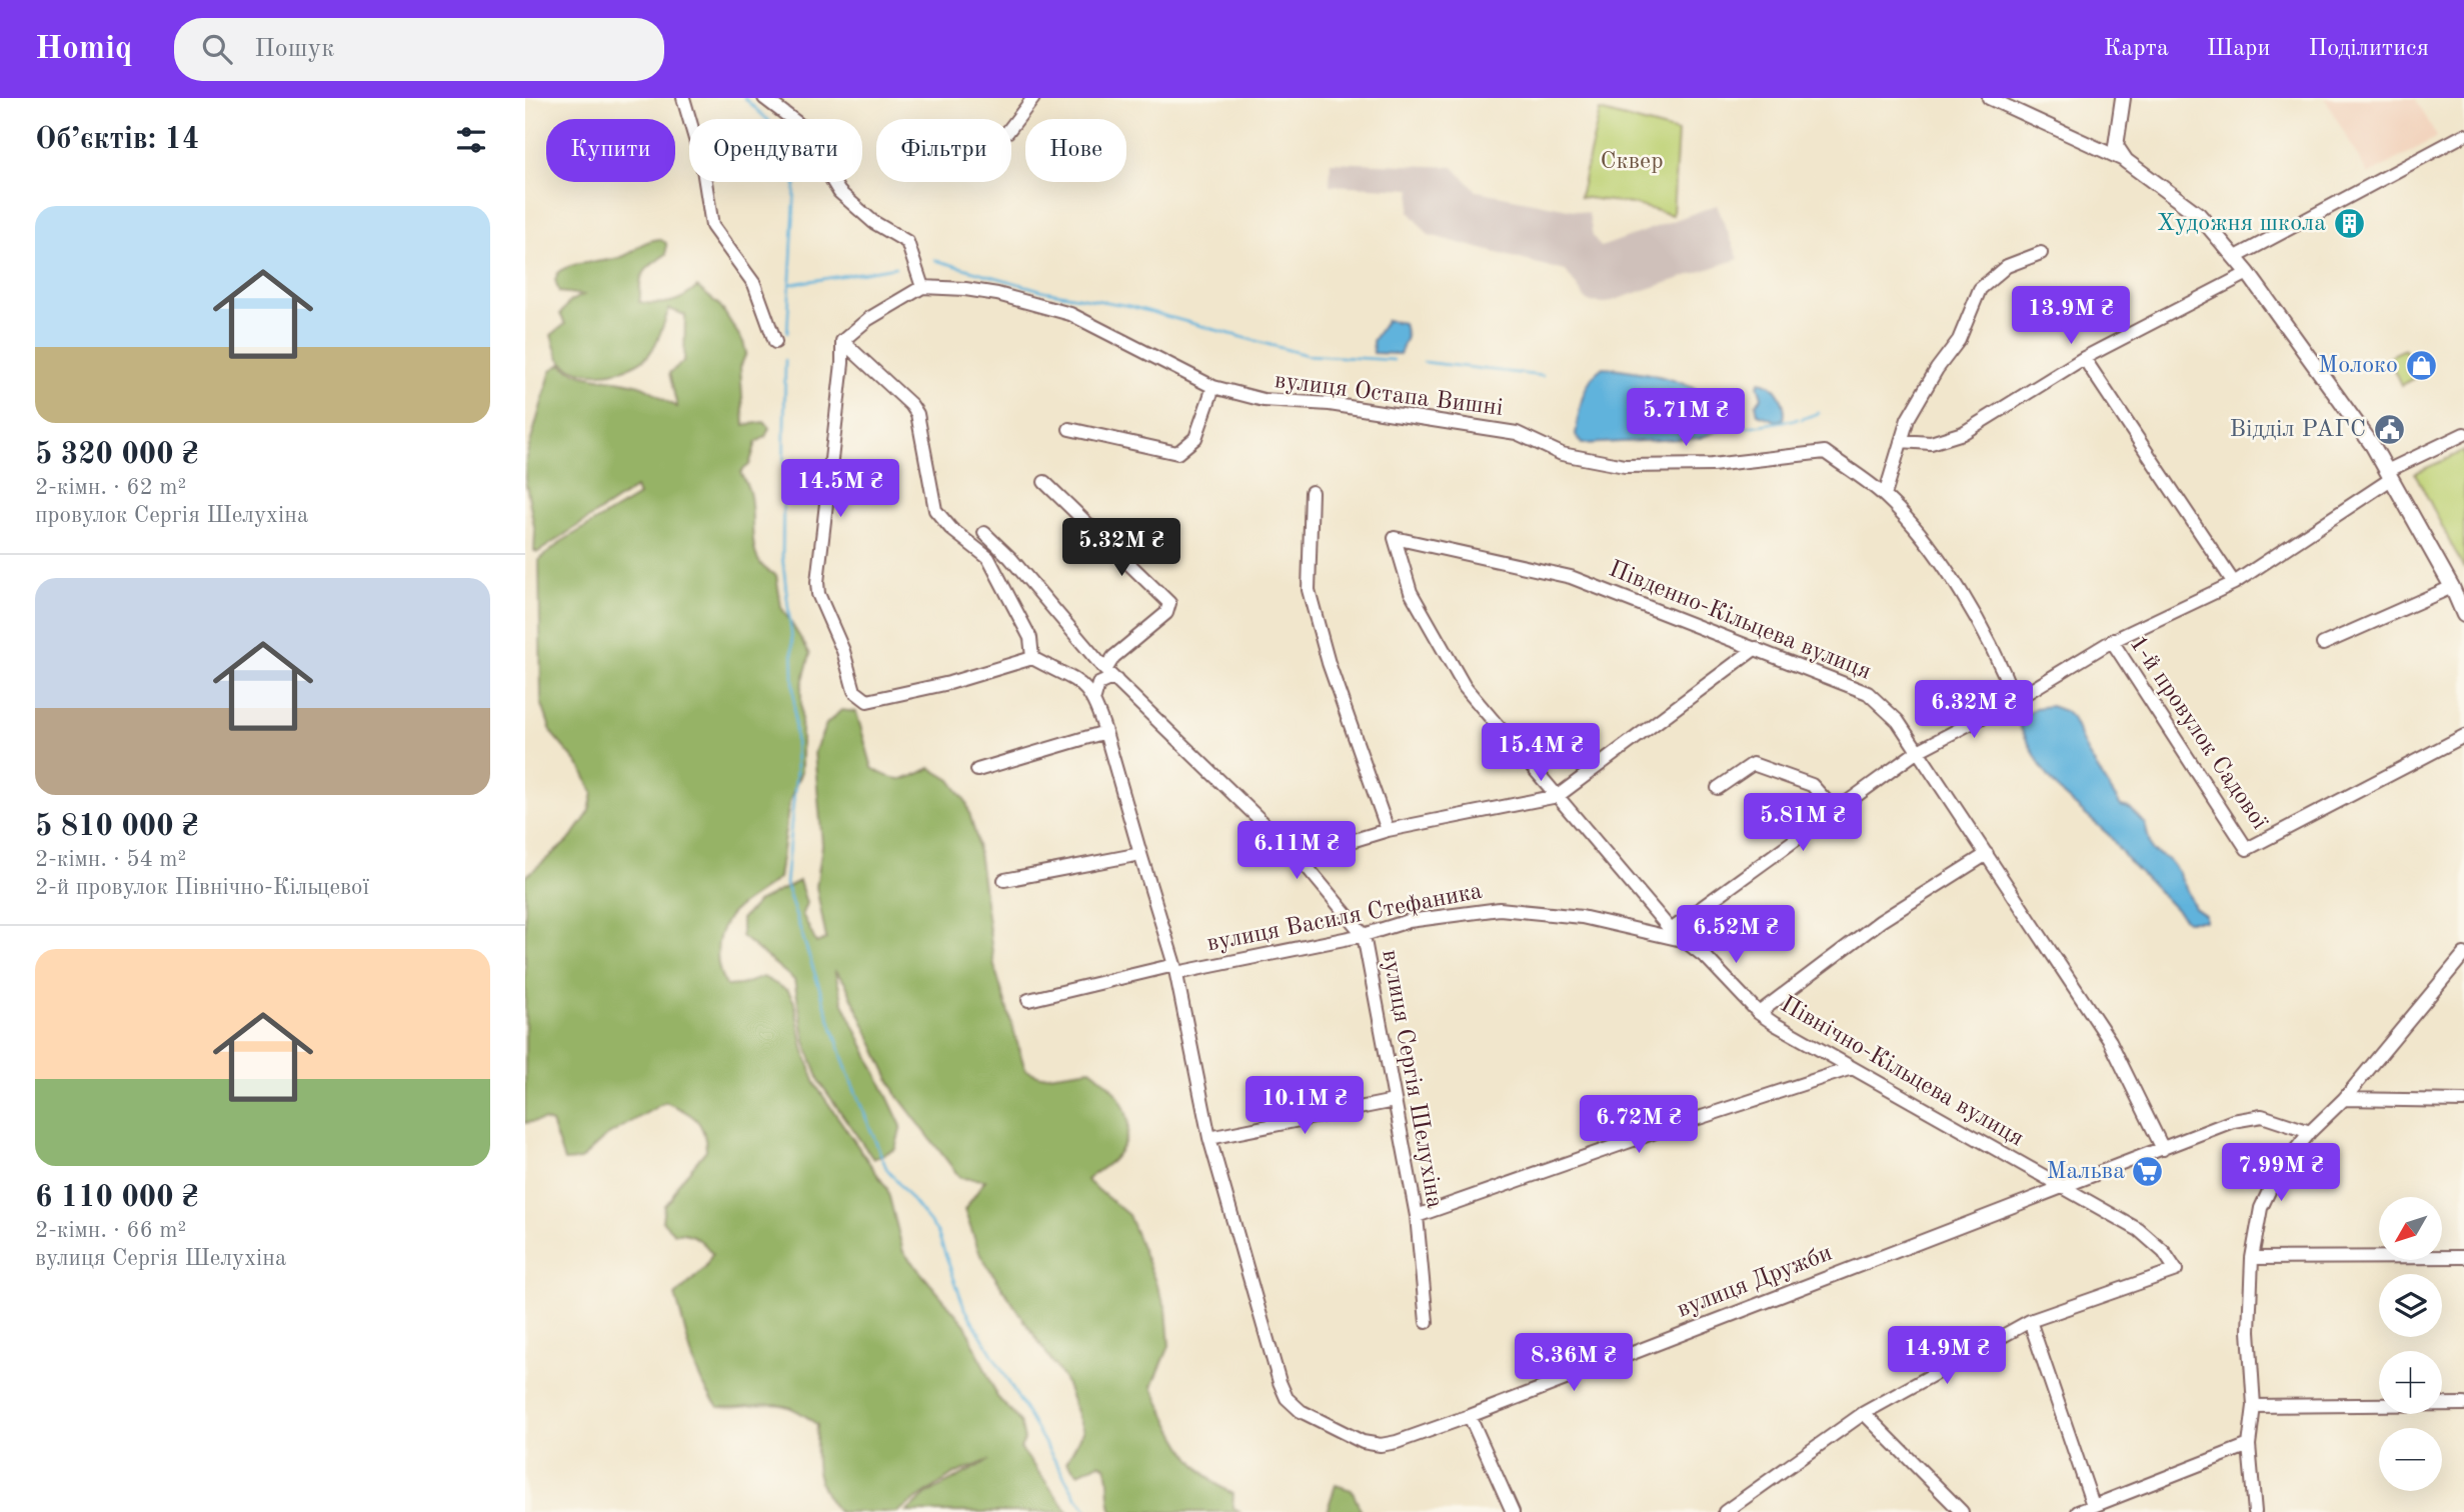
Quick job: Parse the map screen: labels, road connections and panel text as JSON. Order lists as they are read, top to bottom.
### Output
{
  "streets": {
    "street": [
      "вулиця Остапа Вишні",
      "Південно-Кільцева вулиця",
      "1-й провулок Садової",
      "вулиця Василя Стефаника",
      "Північно-Кільцева вулиця",
      "вулиця Сергія Шелухіна",
      "вулиця Дружби"
    ]
  },
  "crossings": [
    ["Південно-Кільцева вулиця", "Північно-Кільцева вулиця"],
    ["Південно-Кільцева вулиця", "вулиця Дружби"],
    ["вулиця Василя Стефаника", "Північно-Кільцева вулиця"],
    ["вулиця Василя Стефаника", "вулиця Сергія Шелухіна"],
    ["вулиця Василя Стефаника", "вулиця Дружби"],
    ["Північно-Кільцева вулиця", "вулиця Дружби"]
  ],
  "parks": ["Сквер"],
  "places": {
    "building": ["Художня школа"],
    "shop": ["Молоко"],
    "public building": ["Відділ РАГС"],
    "supermarket": ["Мальва"]
  },
  "north": "bottom left",
  "page": {
    "header": "Homiq",
    "search": "Пошук",
    "nav": ["Карта", "Шари", "Поділитися"],
    "heading": "Об’єктів: 14",
    "chip": [
      "Купити",
      "Орендувати",
      "Фільтри",
      "Нове"
    ],
    "list": [
      {
        "name": "5 320 000 ₴",
        "note": "2-кімн. · 62 m² · провулок Сергія Шелухіна"
      },
      {
        "name": "5 810 000 ₴",
        "note": "2-кімн. · 54 m² · 2-й провулок Північно-Кільцевої"
      },
      {
        "name": "6 110 000 ₴",
        "note": "2-кімн. · 66 m² · вулиця Сергія Шелухіна"
      }
    ],
    "price": [
      "13.9M ₴",
      "5.71M ₴",
      "14.5M ₴",
      "5.32M ₴",
      "6.32M ₴",
      "15.4M ₴",
      "5.81M ₴",
      "6.11M ₴",
      "6.52M ₴",
      "10.1M ₴",
      "6.72M ₴",
      "7.99M ₴",
      "14.9M ₴",
      "8.36M ₴"
    ],
    "map_buttons": ["+", "−"]
  }
}
